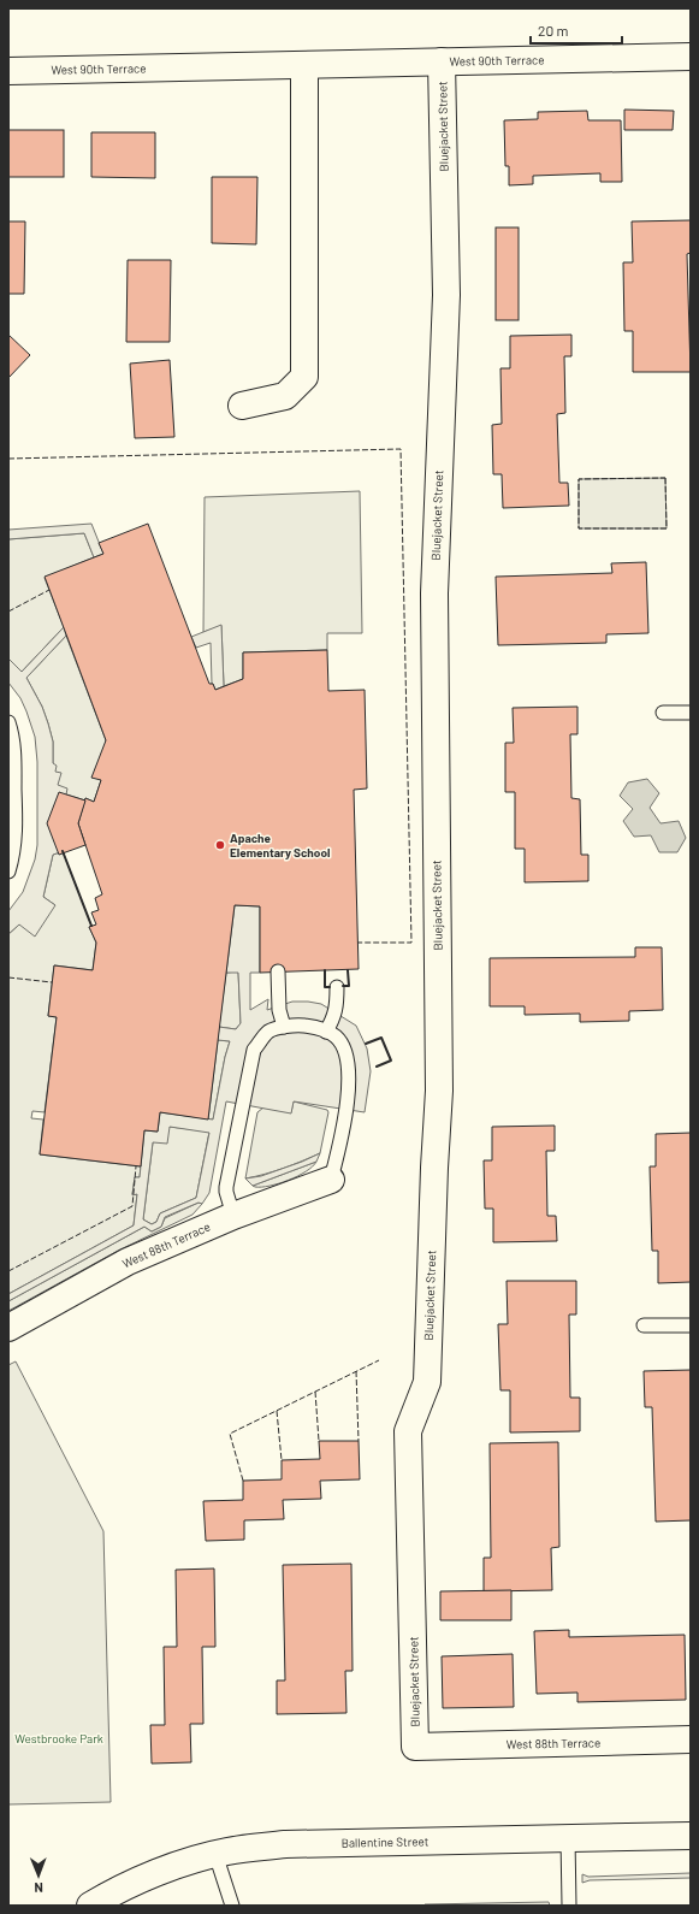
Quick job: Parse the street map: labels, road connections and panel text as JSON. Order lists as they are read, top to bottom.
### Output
{
  "streets": {
    "street": [
      "West 90th Terrace",
      "Bluejacket Street",
      "West 88th Terrace",
      "Ballentine Street"
    ]
  },
  "crossings": [
    ["West 90th Terrace", "Bluejacket Street"],
    ["Bluejacket Street", "West 88th Terrace"]
  ],
  "parks": ["Westbrooke Park"],
  "places": ["Apache Elementary School"],
  "scale_bar": "20 m",
  "north": "bottom"
}
